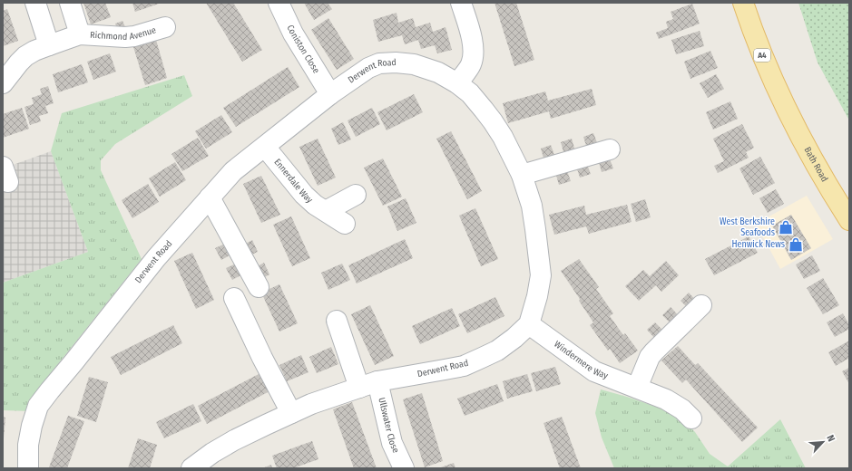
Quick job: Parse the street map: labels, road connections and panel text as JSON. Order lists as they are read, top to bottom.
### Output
{
  "streets": {
    "main road": ["A4", "Bath Road"],
    "street": [
      "Richmond Avenue",
      "Coniston Close",
      "Derwent Road",
      "Ennerdale Way",
      "Windermere Way",
      "Ullswater Close"
    ]
  },
  "crossings": [
    ["Coniston Close", "Derwent Road"],
    ["Derwent Road", "Ennerdale Way"],
    ["Derwent Road", "Windermere Way"],
    ["Derwent Road", "Ullswater Close"]
  ],
  "places": {
    "shop": ["West Berkshire Seafoods", "Henwick News"]
  },
  "north": "top right"
}
